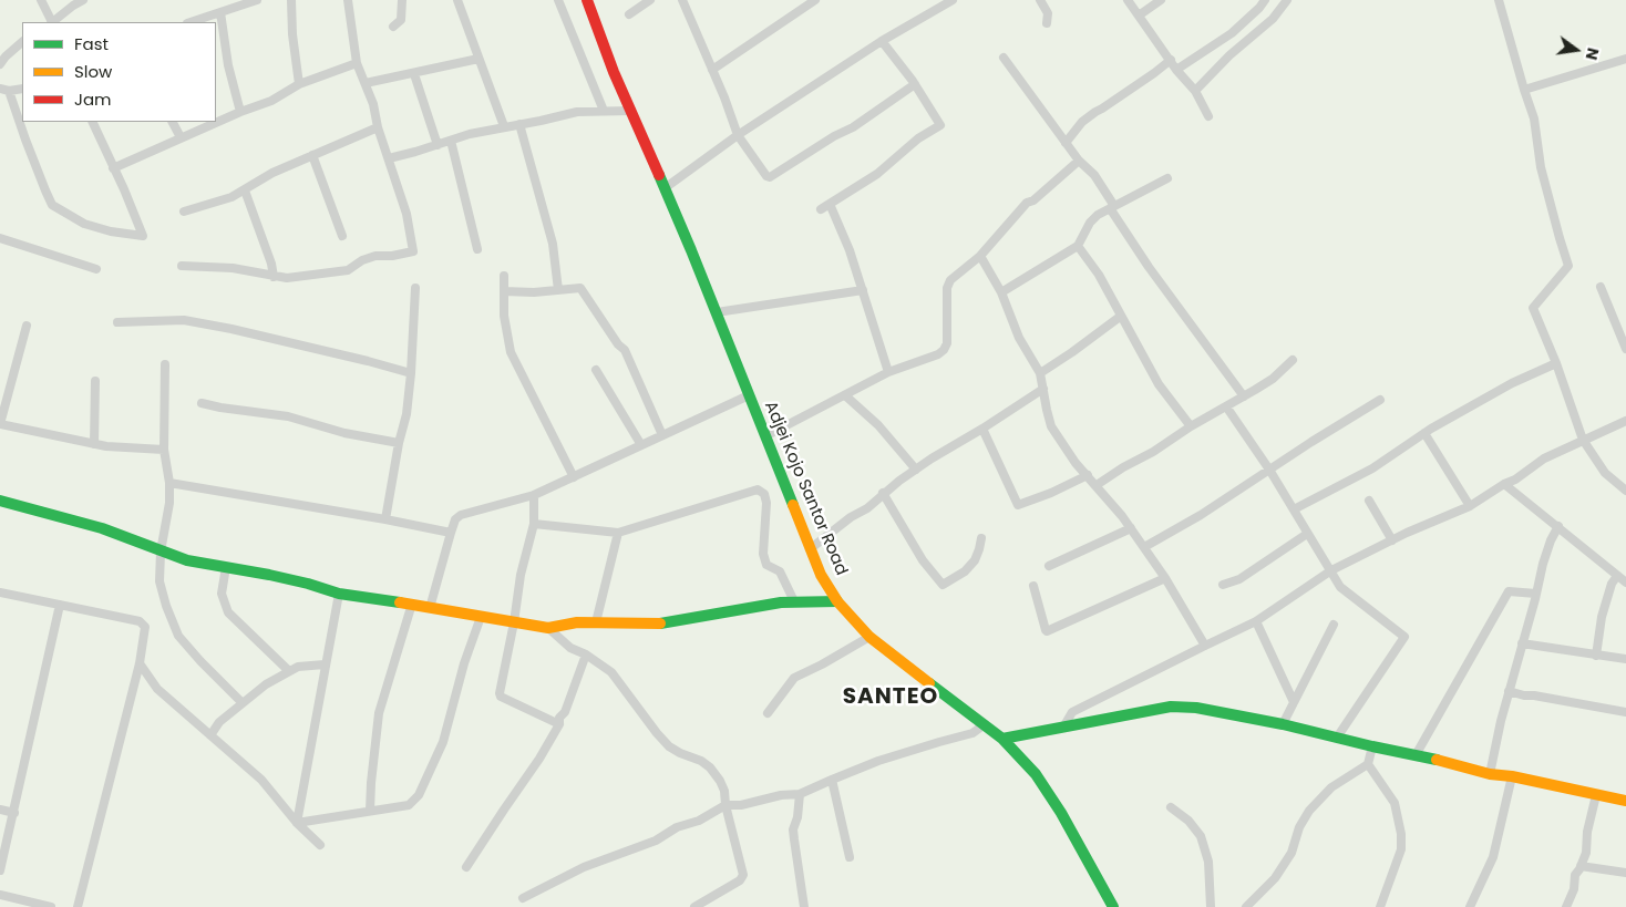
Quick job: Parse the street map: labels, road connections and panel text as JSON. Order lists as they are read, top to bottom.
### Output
{
  "streets": {
    "street": ["Adjei Kojo Santor Road"]
  },
  "districts": ["SANTEO"],
  "legend": ["Fast", "Slow", "Jam"],
  "north": "right"
}
